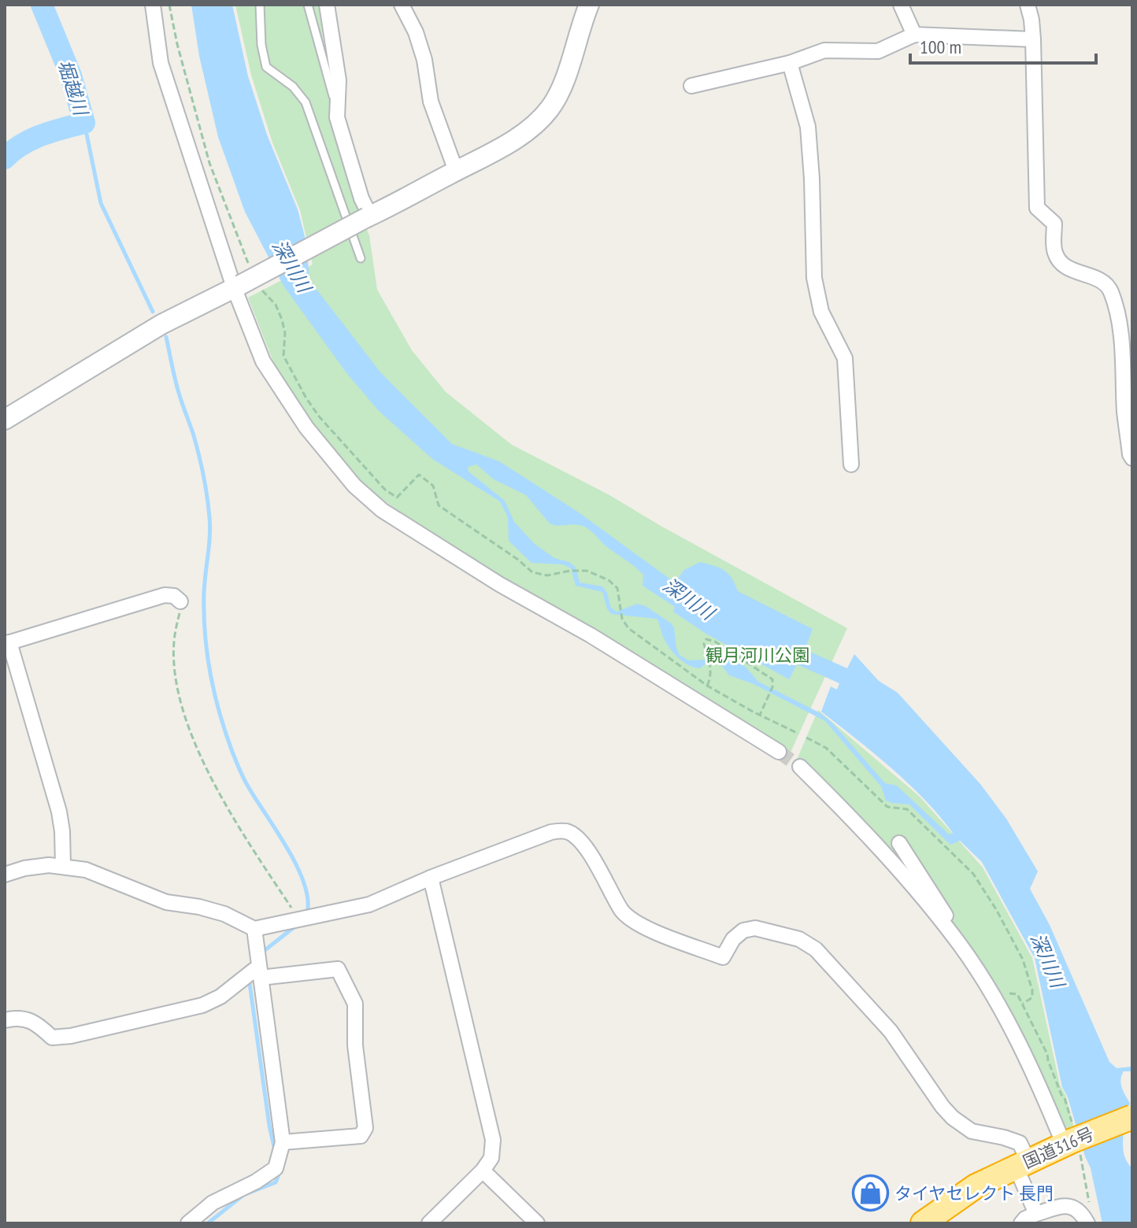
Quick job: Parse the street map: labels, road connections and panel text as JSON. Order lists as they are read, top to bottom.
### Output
{
  "streets": {
    "highway": ["国道316号"]
  },
  "water": ["堀越川", "深川川"],
  "parks": ["観月河川公園"],
  "places": {
    "shop": ["タイヤセレクト 長門"]
  },
  "scale_bar": "100 m"
}
